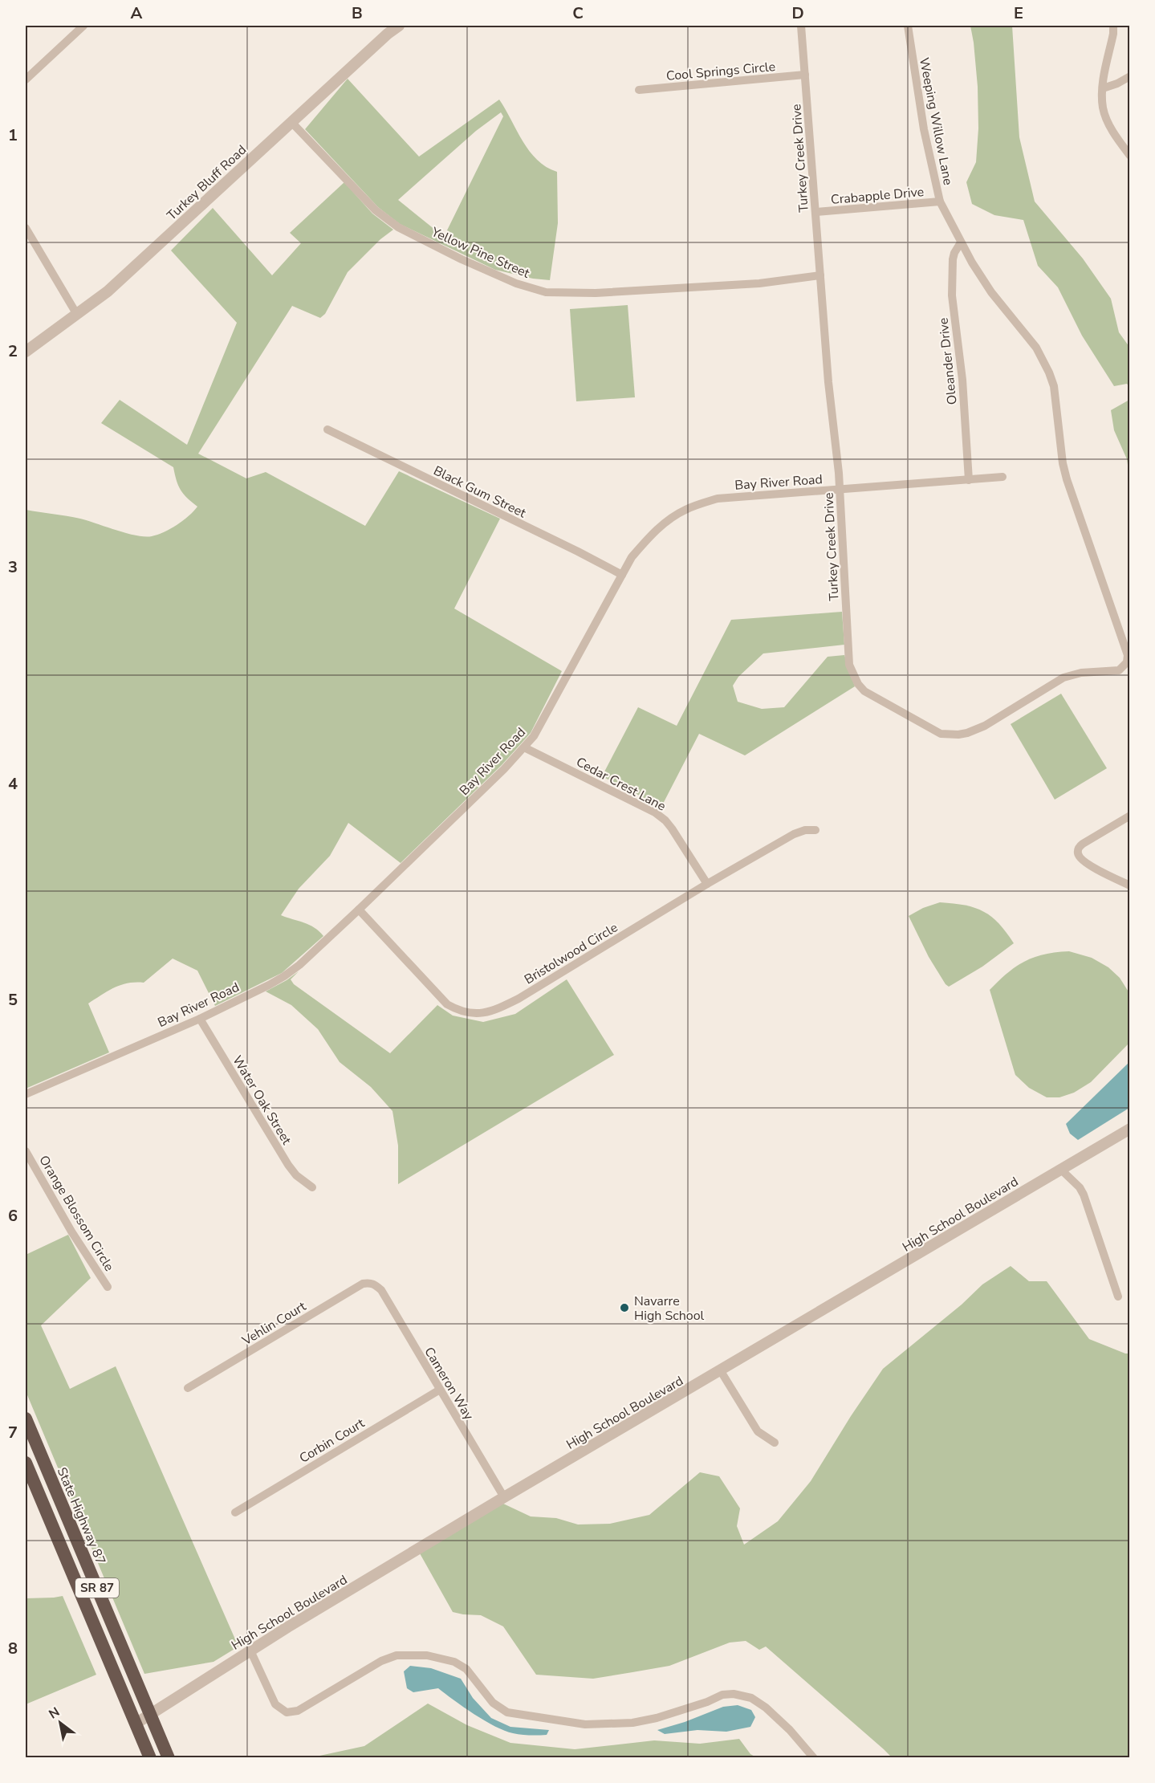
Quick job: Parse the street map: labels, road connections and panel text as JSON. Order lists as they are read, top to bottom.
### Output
{
  "streets": {
    "highway": ["State Highway 87", "SR 87"],
    "street": [
      "Cool Springs Circle",
      "Weeping Willow Lane",
      "Turkey Creek Drive",
      "Turkey Bluff Road",
      "Crabapple Drive",
      "Yellow Pine Street",
      "Oleander Drive",
      "Bay River Road",
      "Black Gum Street",
      "Cedar Crest Lane",
      "Bristolwood Circle",
      "Water Oak Street",
      "Orange Blossom Circle",
      "High School Boulevard",
      "Vehlin Court",
      "Cameron Way",
      "Corbin Court"
    ]
  },
  "crossings": [
    ["Cool Springs Circle", "Turkey Creek Drive"],
    ["Weeping Willow Lane", "Turkey Creek Drive"],
    ["Weeping Willow Lane", "Crabapple Drive"],
    ["Weeping Willow Lane", "Oleander Drive"],
    ["Turkey Creek Drive", "Crabapple Drive"],
    ["Turkey Creek Drive", "Yellow Pine Street"],
    ["Turkey Creek Drive", "Bay River Road"],
    ["Turkey Bluff Road", "Yellow Pine Street"],
    ["Oleander Drive", "Bay River Road"],
    ["Bay River Road", "Black Gum Street"],
    ["Bay River Road", "Cedar Crest Lane"],
    ["Bay River Road", "Bristolwood Circle"],
    ["Bay River Road", "Water Oak Street"],
    ["Cedar Crest Lane", "Bristolwood Circle"],
    ["High School Boulevard", "Cameron Way"],
    ["High School Boulevard", "State Highway 87"],
    ["High School Boulevard", "SR 87"],
    ["Vehlin Court", "Cameron Way"],
    ["Cameron Way", "Corbin Court"]
  ],
  "places": ["Navarre High School"],
  "north": "top left",
  "grid": {
    "columns": [
      "A",
      "B",
      "C",
      "D",
      "E"
    ],
    "rows": [
      "1",
      "2",
      "3",
      "4",
      "5",
      "6",
      "7",
      "8"
    ]
  }
}
